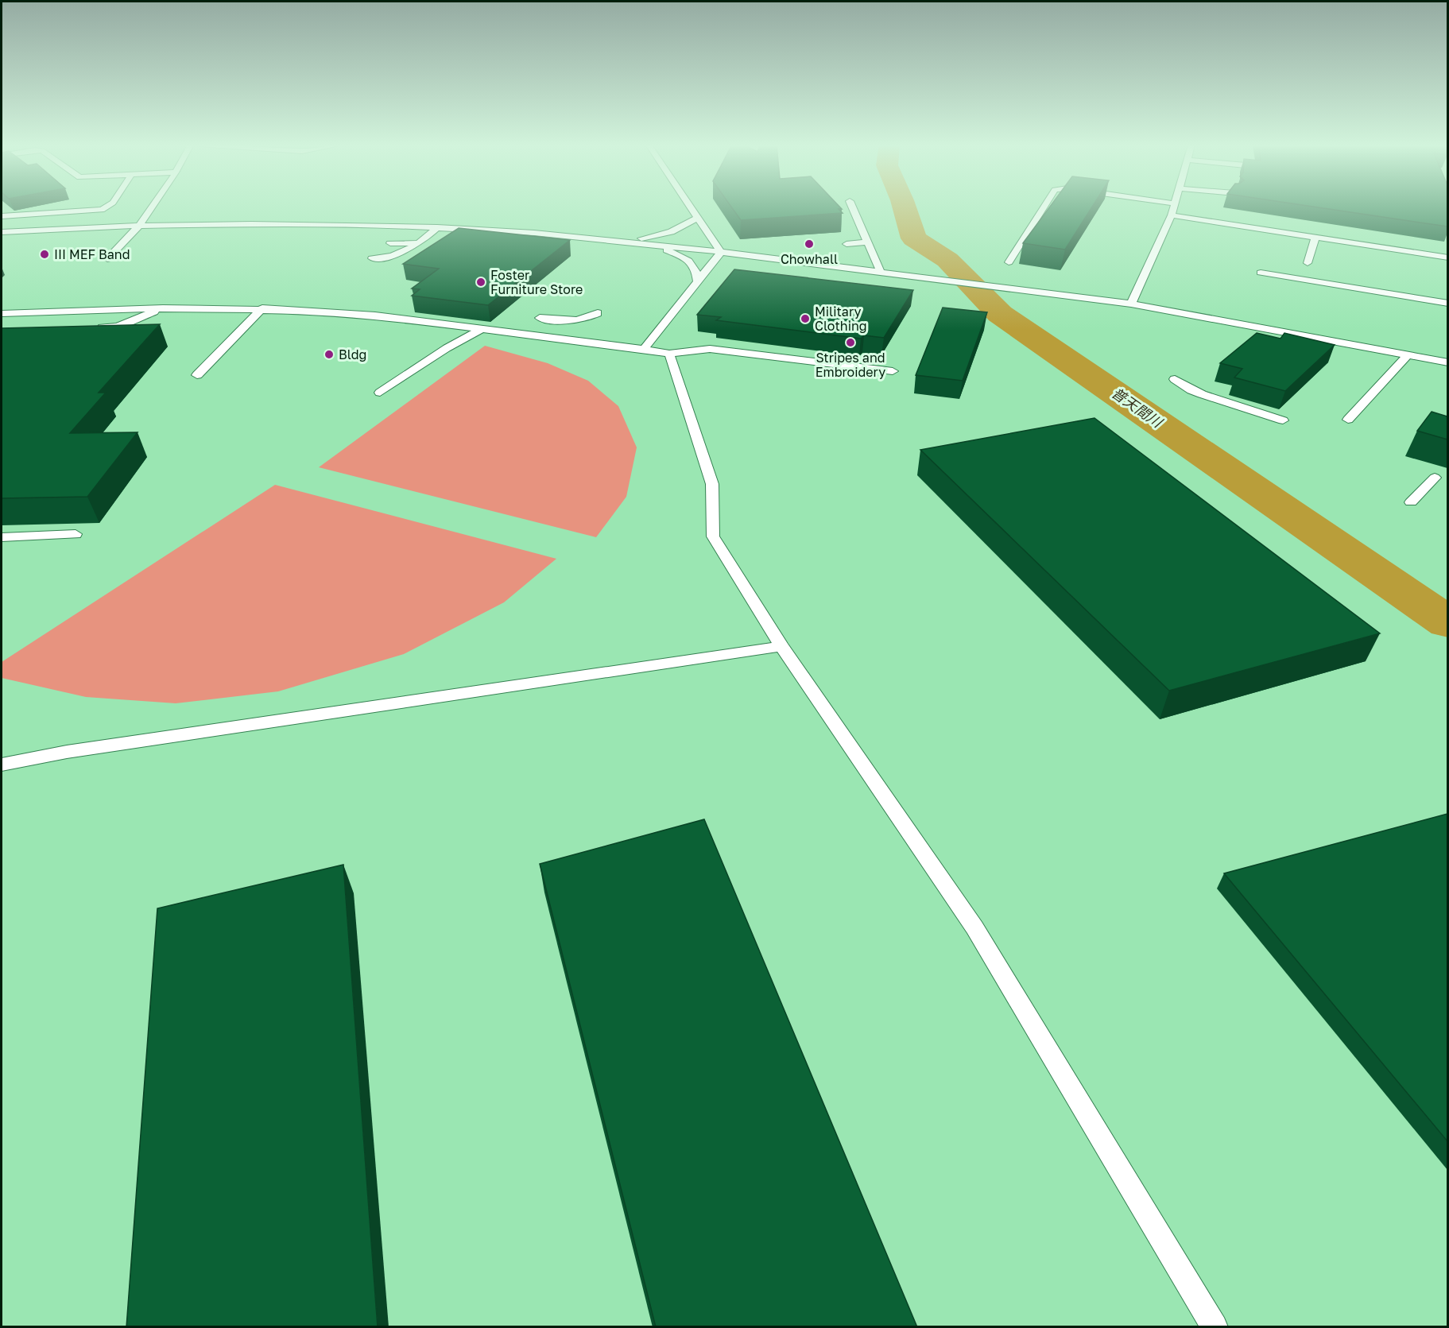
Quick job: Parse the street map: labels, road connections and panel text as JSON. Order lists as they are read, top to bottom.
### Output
{
  "water": ["普天間川"],
  "places": [
    "Chowhall",
    "III MEF Band",
    "Foster Furniture Store",
    "Military Clothing",
    "Stripes and Embroidery",
    "Bldg"
  ]
}
